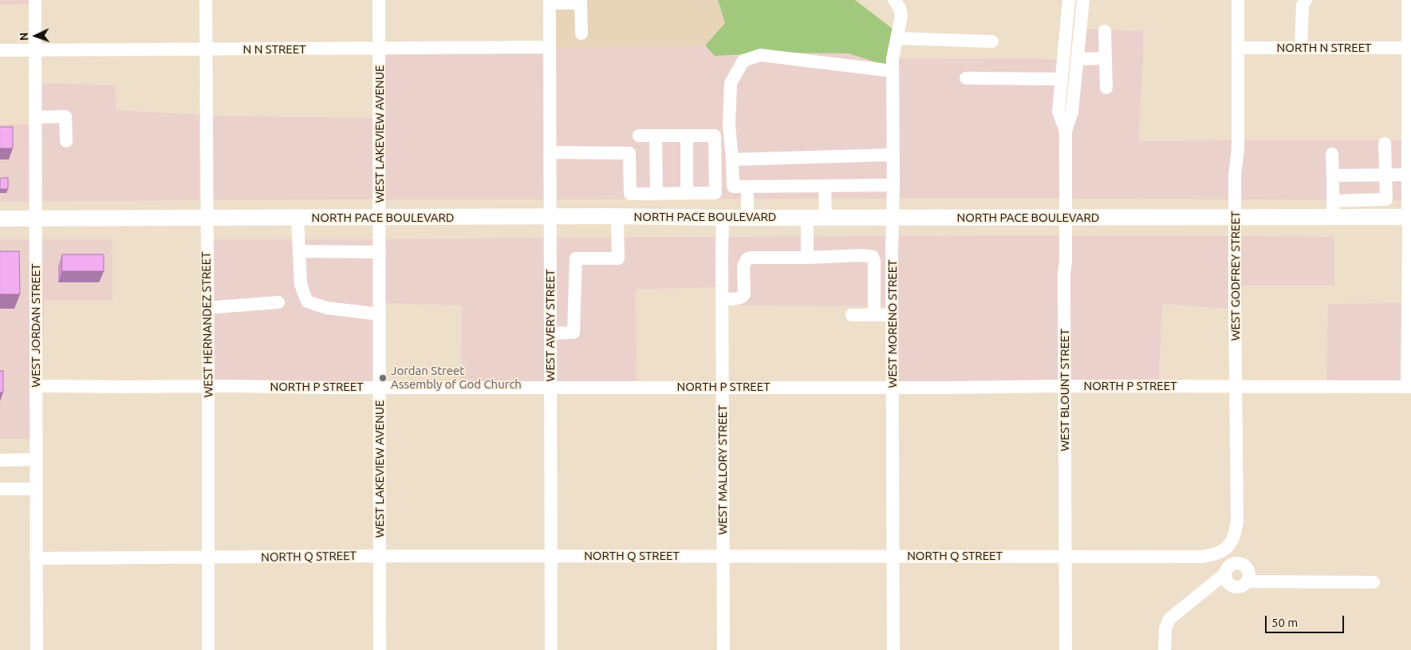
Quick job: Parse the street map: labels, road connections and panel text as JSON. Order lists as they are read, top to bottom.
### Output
{
  "streets": {
    "main road": ["NORTH PACE BOULEVARD"],
    "street": [
      "NORTH N STREET",
      "N N STREET",
      "WEST LAKEVIEW AVENUE",
      "WEST GODFREY STREET",
      "WEST MORENO STREET",
      "WEST HERNANDEZ STREET",
      "WEST JORDAN STREET",
      "WEST AVERY STREET",
      "NORTH P STREET",
      "WEST BLOUNT STREET",
      "WEST MALLORY STREET",
      "NORTH Q STREET"
    ]
  },
  "crossings": [
    ["NORTH N STREET", "WEST GODFREY STREET"],
    ["N N STREET", "WEST LAKEVIEW AVENUE"],
    ["N N STREET", "WEST HERNANDEZ STREET"],
    ["N N STREET", "WEST JORDAN STREET"],
    ["N N STREET", "WEST AVERY STREET"],
    ["WEST LAKEVIEW AVENUE", "NORTH PACE BOULEVARD"],
    ["WEST LAKEVIEW AVENUE", "NORTH P STREET"],
    ["WEST LAKEVIEW AVENUE", "NORTH Q STREET"],
    ["NORTH PACE BOULEVARD", "WEST GODFREY STREET"],
    ["NORTH PACE BOULEVARD", "WEST MORENO STREET"],
    ["NORTH PACE BOULEVARD", "WEST HERNANDEZ STREET"],
    ["NORTH PACE BOULEVARD", "WEST JORDAN STREET"],
    ["NORTH PACE BOULEVARD", "WEST AVERY STREET"],
    ["NORTH PACE BOULEVARD", "WEST BLOUNT STREET"],
    ["NORTH PACE BOULEVARD", "WEST MALLORY STREET"],
    ["WEST GODFREY STREET", "NORTH P STREET"],
    ["WEST GODFREY STREET", "NORTH Q STREET"],
    ["WEST MORENO STREET", "NORTH P STREET"],
    ["WEST MORENO STREET", "NORTH Q STREET"],
    ["WEST HERNANDEZ STREET", "NORTH P STREET"],
    ["WEST HERNANDEZ STREET", "NORTH Q STREET"],
    ["WEST JORDAN STREET", "NORTH P STREET"],
    ["WEST JORDAN STREET", "NORTH Q STREET"],
    ["WEST AVERY STREET", "NORTH P STREET"],
    ["WEST AVERY STREET", "NORTH Q STREET"],
    ["NORTH P STREET", "WEST BLOUNT STREET"],
    ["NORTH P STREET", "WEST MALLORY STREET"],
    ["WEST BLOUNT STREET", "NORTH Q STREET"],
    ["WEST MALLORY STREET", "NORTH Q STREET"]
  ],
  "places": ["Jordan Street Assembly of God Church"],
  "scale_bar": "50 m",
  "north": "left"
}
